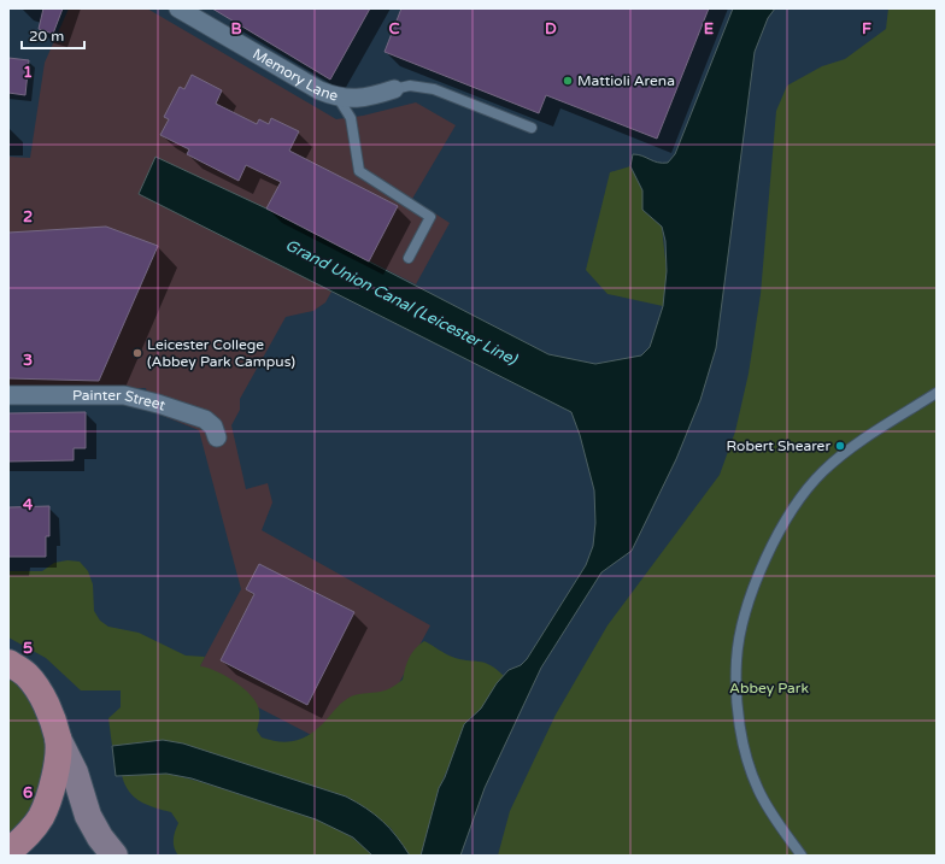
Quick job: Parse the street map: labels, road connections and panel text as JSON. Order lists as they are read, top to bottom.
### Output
{
  "streets": {
    "street": ["Memory Lane", "Painter Street"]
  },
  "water": ["Grand Union Canal (Leicester Line)"],
  "parks": ["Abbey Park"],
  "places": ["Mattioli Arena", "Leicester College (Abbey Park Campus)", "Robert Shearer"],
  "scale_bar": "20 m",
  "grid": {
    "columns": [
      "B",
      "C",
      "D",
      "E",
      "F"
    ],
    "rows": [
      "1",
      "2",
      "3",
      "4",
      "5",
      "6"
    ]
  }
}
